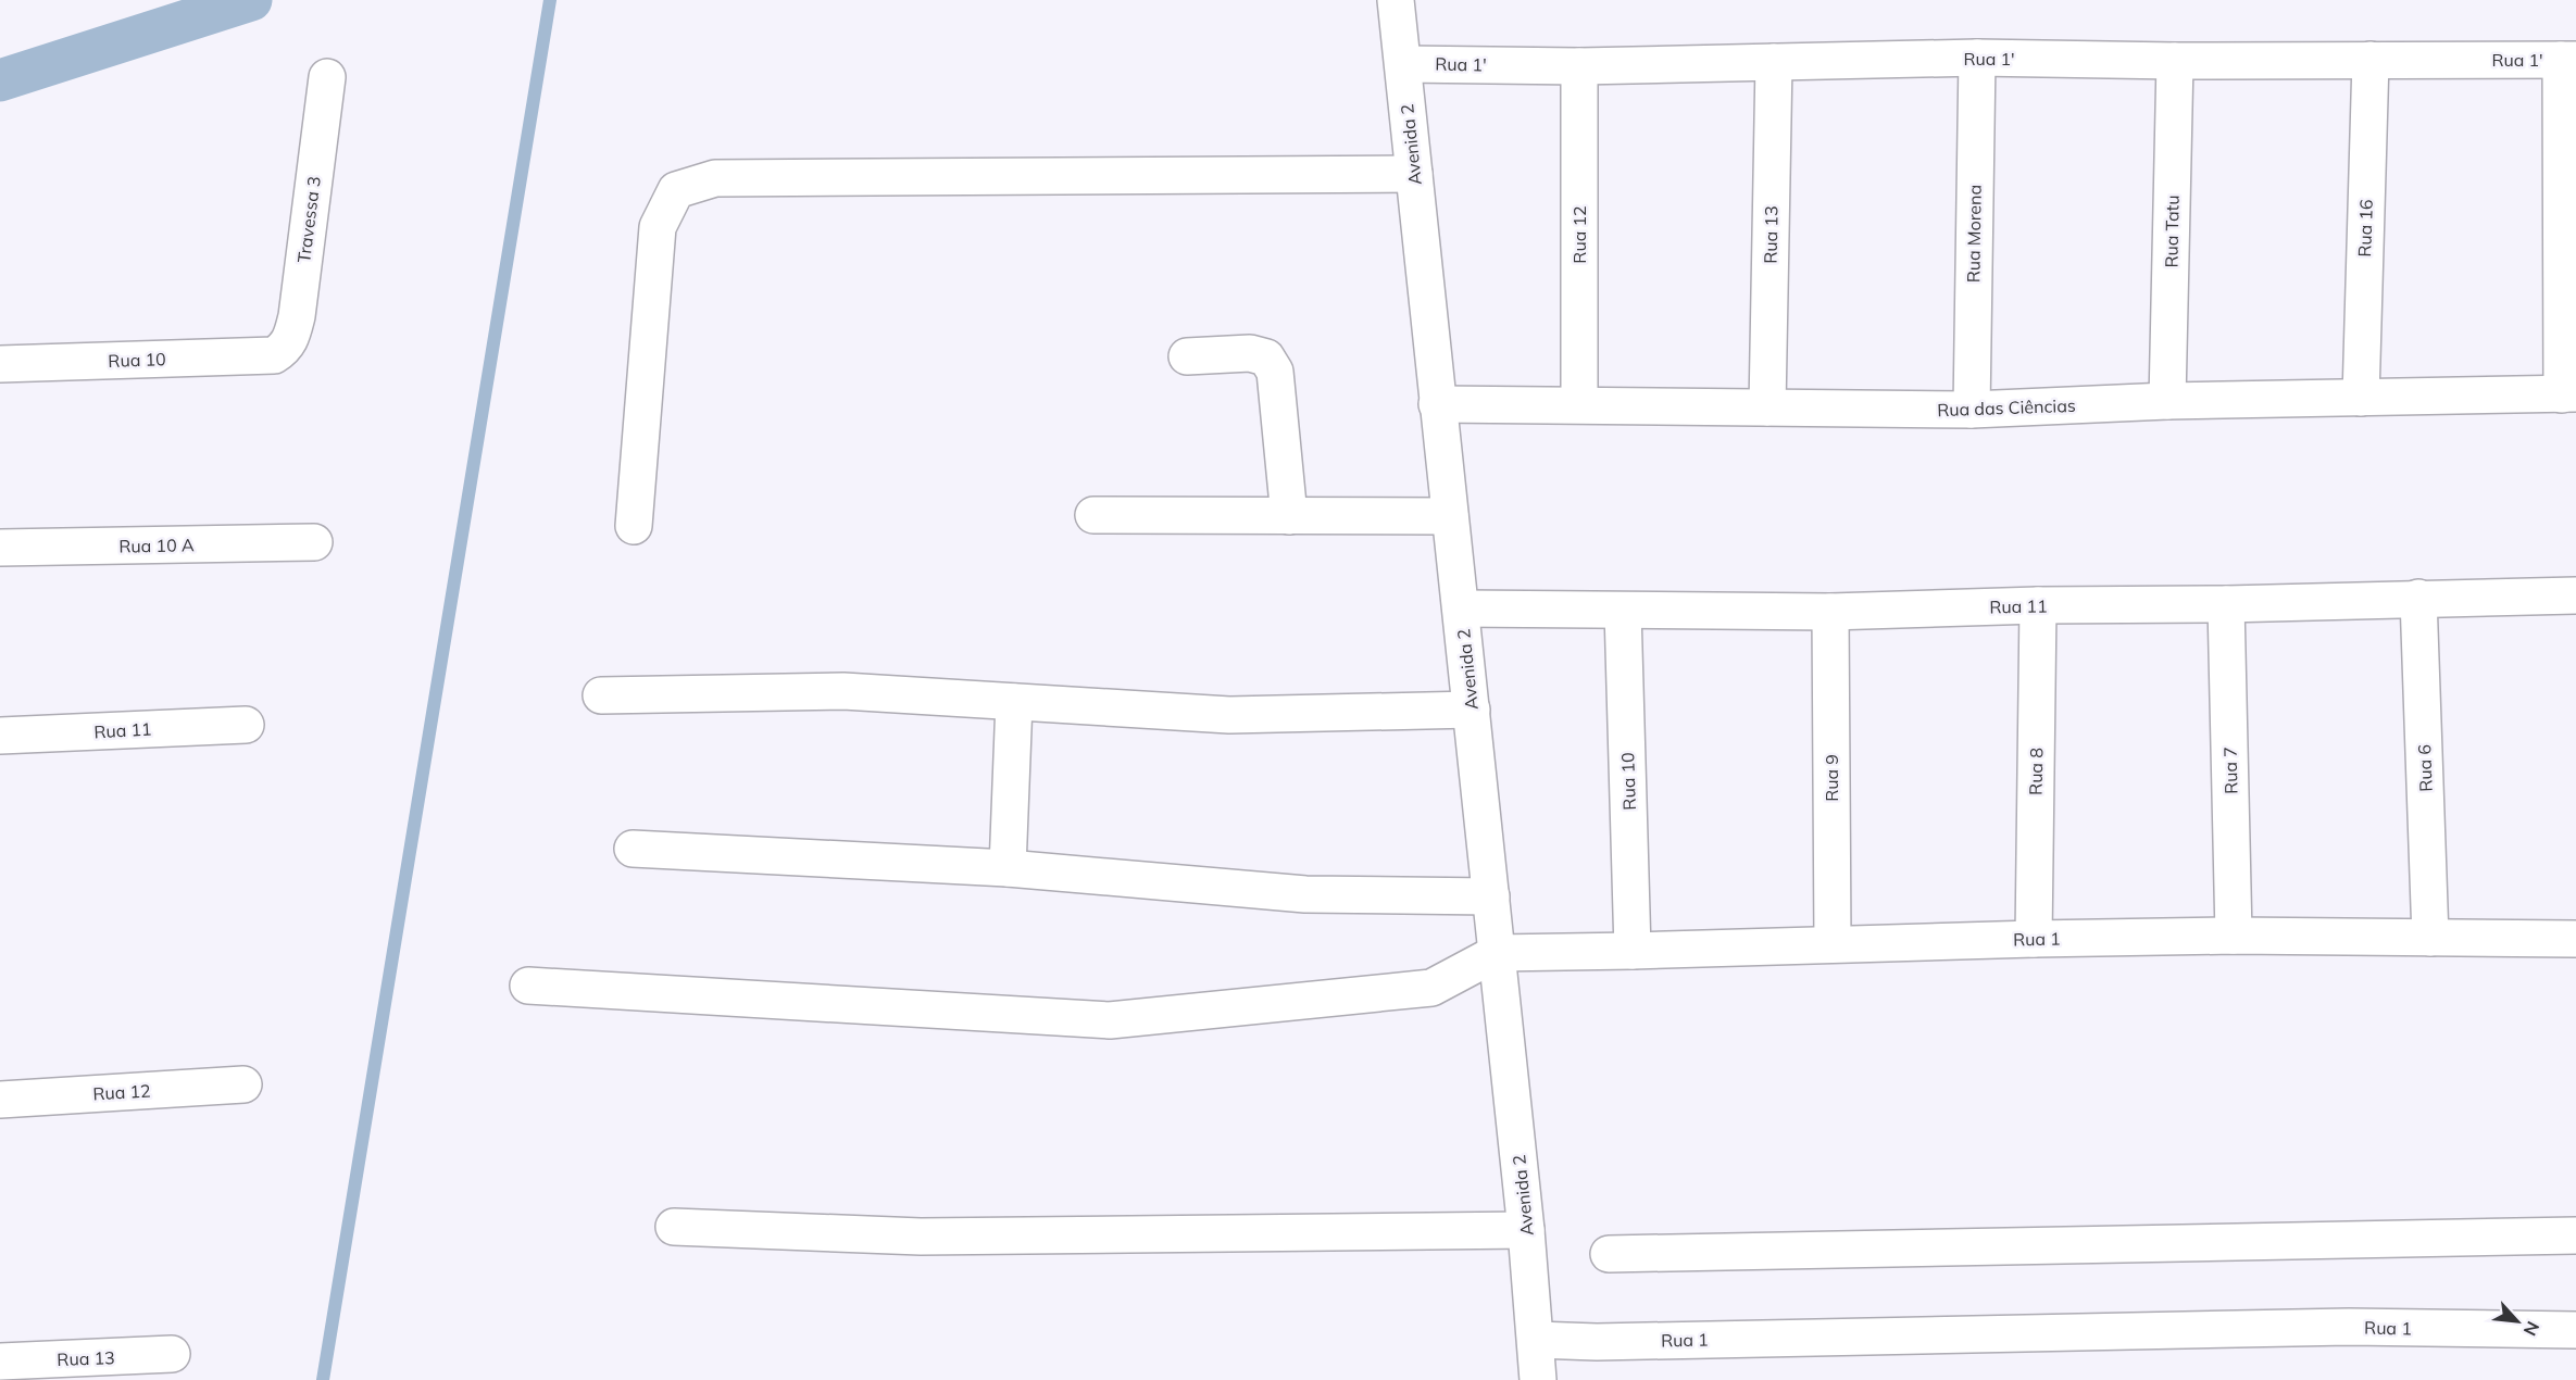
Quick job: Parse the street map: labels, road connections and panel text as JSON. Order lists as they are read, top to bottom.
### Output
{
  "streets": {
    "street": [
      "Rua 1'",
      "Avenida 2",
      "Travessa 3",
      "Rua 16",
      "Rua Tatu",
      "Rua Morena",
      "Rua 12",
      "Rua 13",
      "Rua 10",
      "Rua das Ciências",
      "Rua 10 A",
      "Rua 11",
      "Rua 6",
      "Rua 7",
      "Rua 8",
      "Rua 9",
      "Rua 1"
    ]
  },
  "crossings": [
    ["Rua 1'", "Avenida 2"],
    ["Rua 1'", "Rua 16"],
    ["Rua 1'", "Rua Tatu"],
    ["Rua 1'", "Rua Morena"],
    ["Rua 1'", "Rua 12"],
    ["Rua 1'", "Rua 13"],
    ["Avenida 2", "Rua das Ciências"],
    ["Avenida 2", "Rua 11"],
    ["Avenida 2", "Rua 1"],
    ["Travessa 3", "Rua 10"],
    ["Rua 16", "Rua das Ciências"],
    ["Rua Tatu", "Rua das Ciências"],
    ["Rua Morena", "Rua das Ciências"],
    ["Rua 12", "Rua das Ciências"],
    ["Rua 13", "Rua das Ciências"],
    ["Rua 10", "Rua 11"],
    ["Rua 10", "Rua 1"],
    ["Rua 11", "Rua 6"],
    ["Rua 11", "Rua 7"],
    ["Rua 11", "Rua 8"],
    ["Rua 11", "Rua 9"],
    ["Rua 6", "Rua 1"],
    ["Rua 7", "Rua 1"],
    ["Rua 8", "Rua 1"],
    ["Rua 9", "Rua 1"]
  ],
  "north": "bottom right"
}
